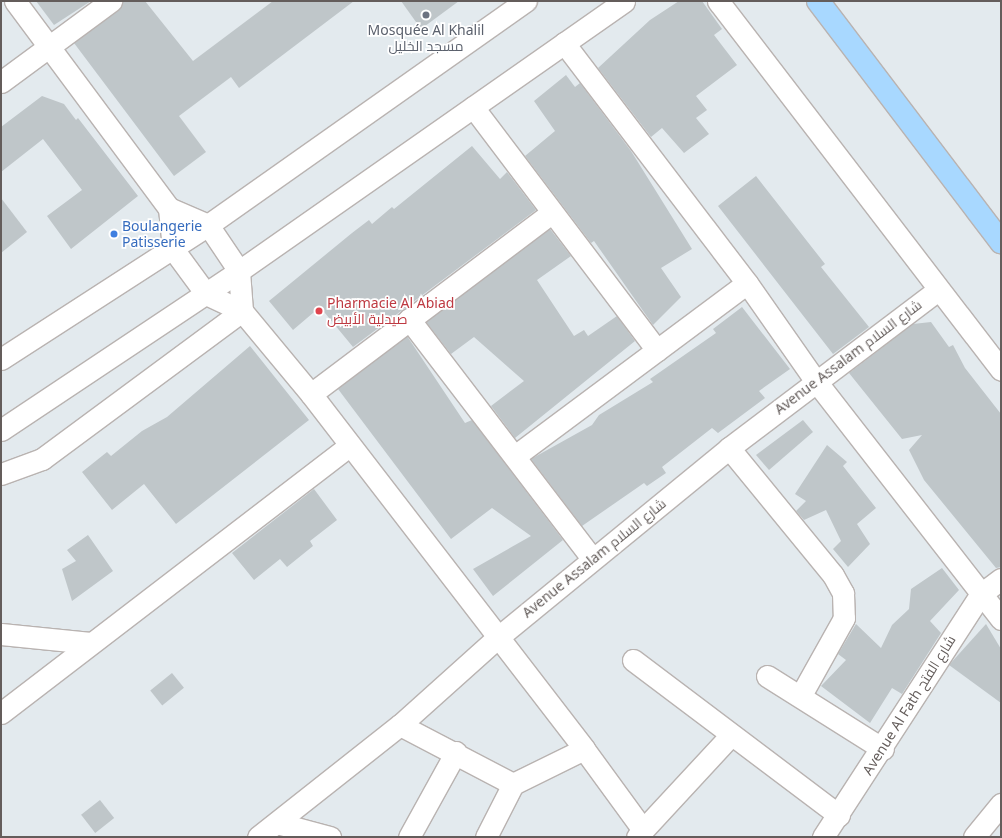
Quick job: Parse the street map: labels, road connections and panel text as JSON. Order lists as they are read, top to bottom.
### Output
{
  "streets": {
    "street": ["Avenue Assalam شارع السلام", "Avenue Al Fath شارع الفتح"]
  },
  "places": ["Mosquée Al Khalil مسجد الخليل", "Boulangerie Patisserie", "Pharmacie Al Abiad صيدلية الأبيض"]
}
